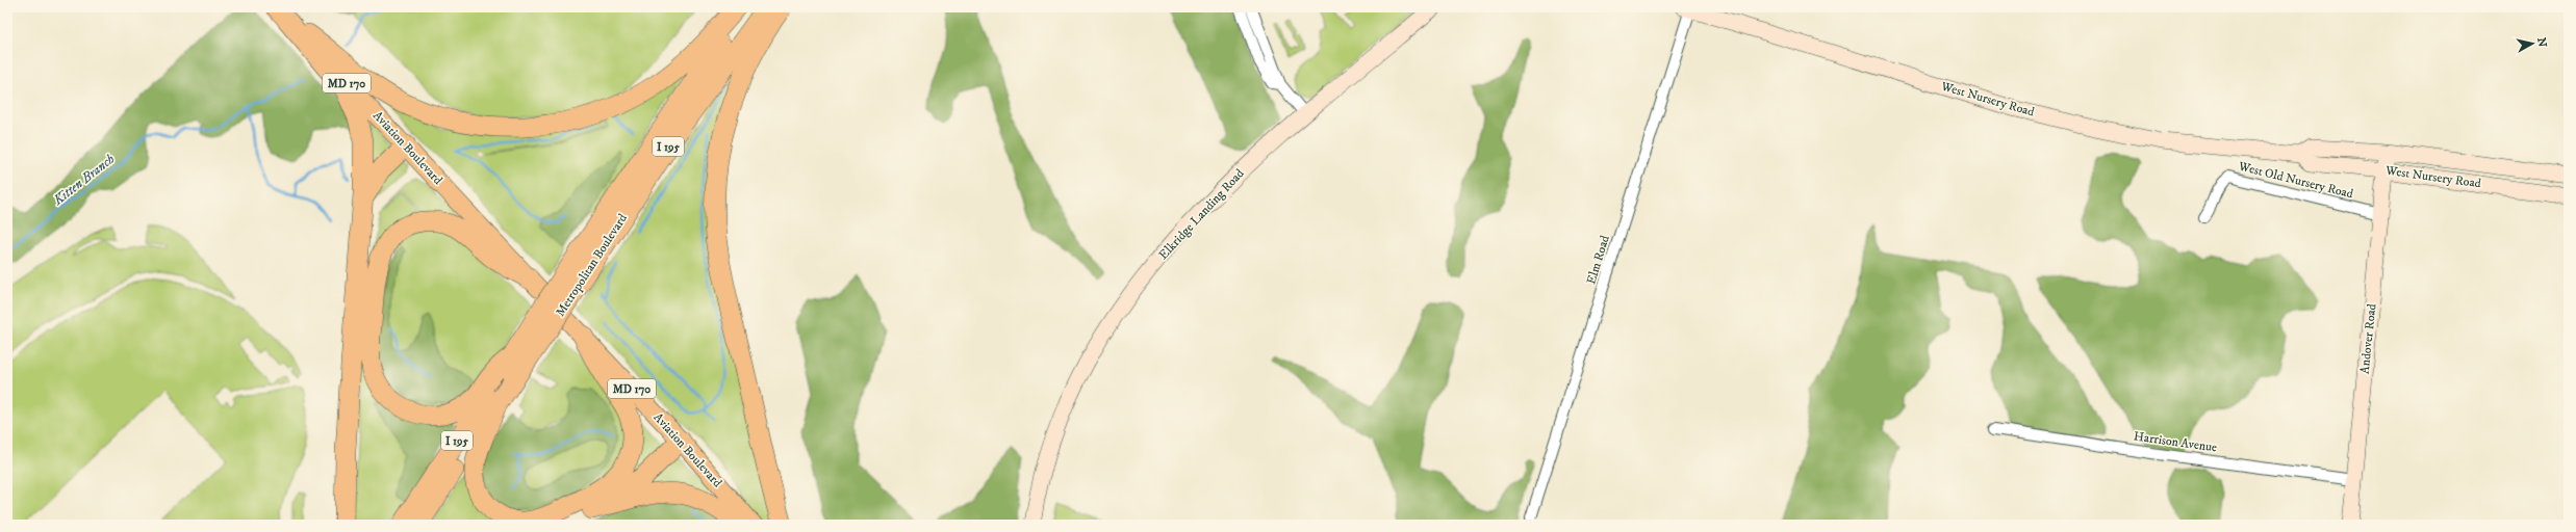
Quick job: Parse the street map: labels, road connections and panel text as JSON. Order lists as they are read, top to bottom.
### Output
{
  "streets": {
    "highway": ["I 195", "Metropolitan Boulevard"],
    "main road": [
      "MD 170",
      "West Nursery Road",
      "Aviation Boulevard",
      "Elkridge Landing Road",
      "Andover Road"
    ],
    "street": ["West Old Nursery Road", "Elm Road", "Harrison Avenue"]
  },
  "crossings": [
    ["West Nursery Road", "Elm Road"],
    ["West Nursery Road", "Andover Road"],
    ["West Old Nursery Road", "Andover Road"],
    ["Andover Road", "Harrison Avenue"]
  ],
  "water": ["Kitten Branch"],
  "north": "right"
}
